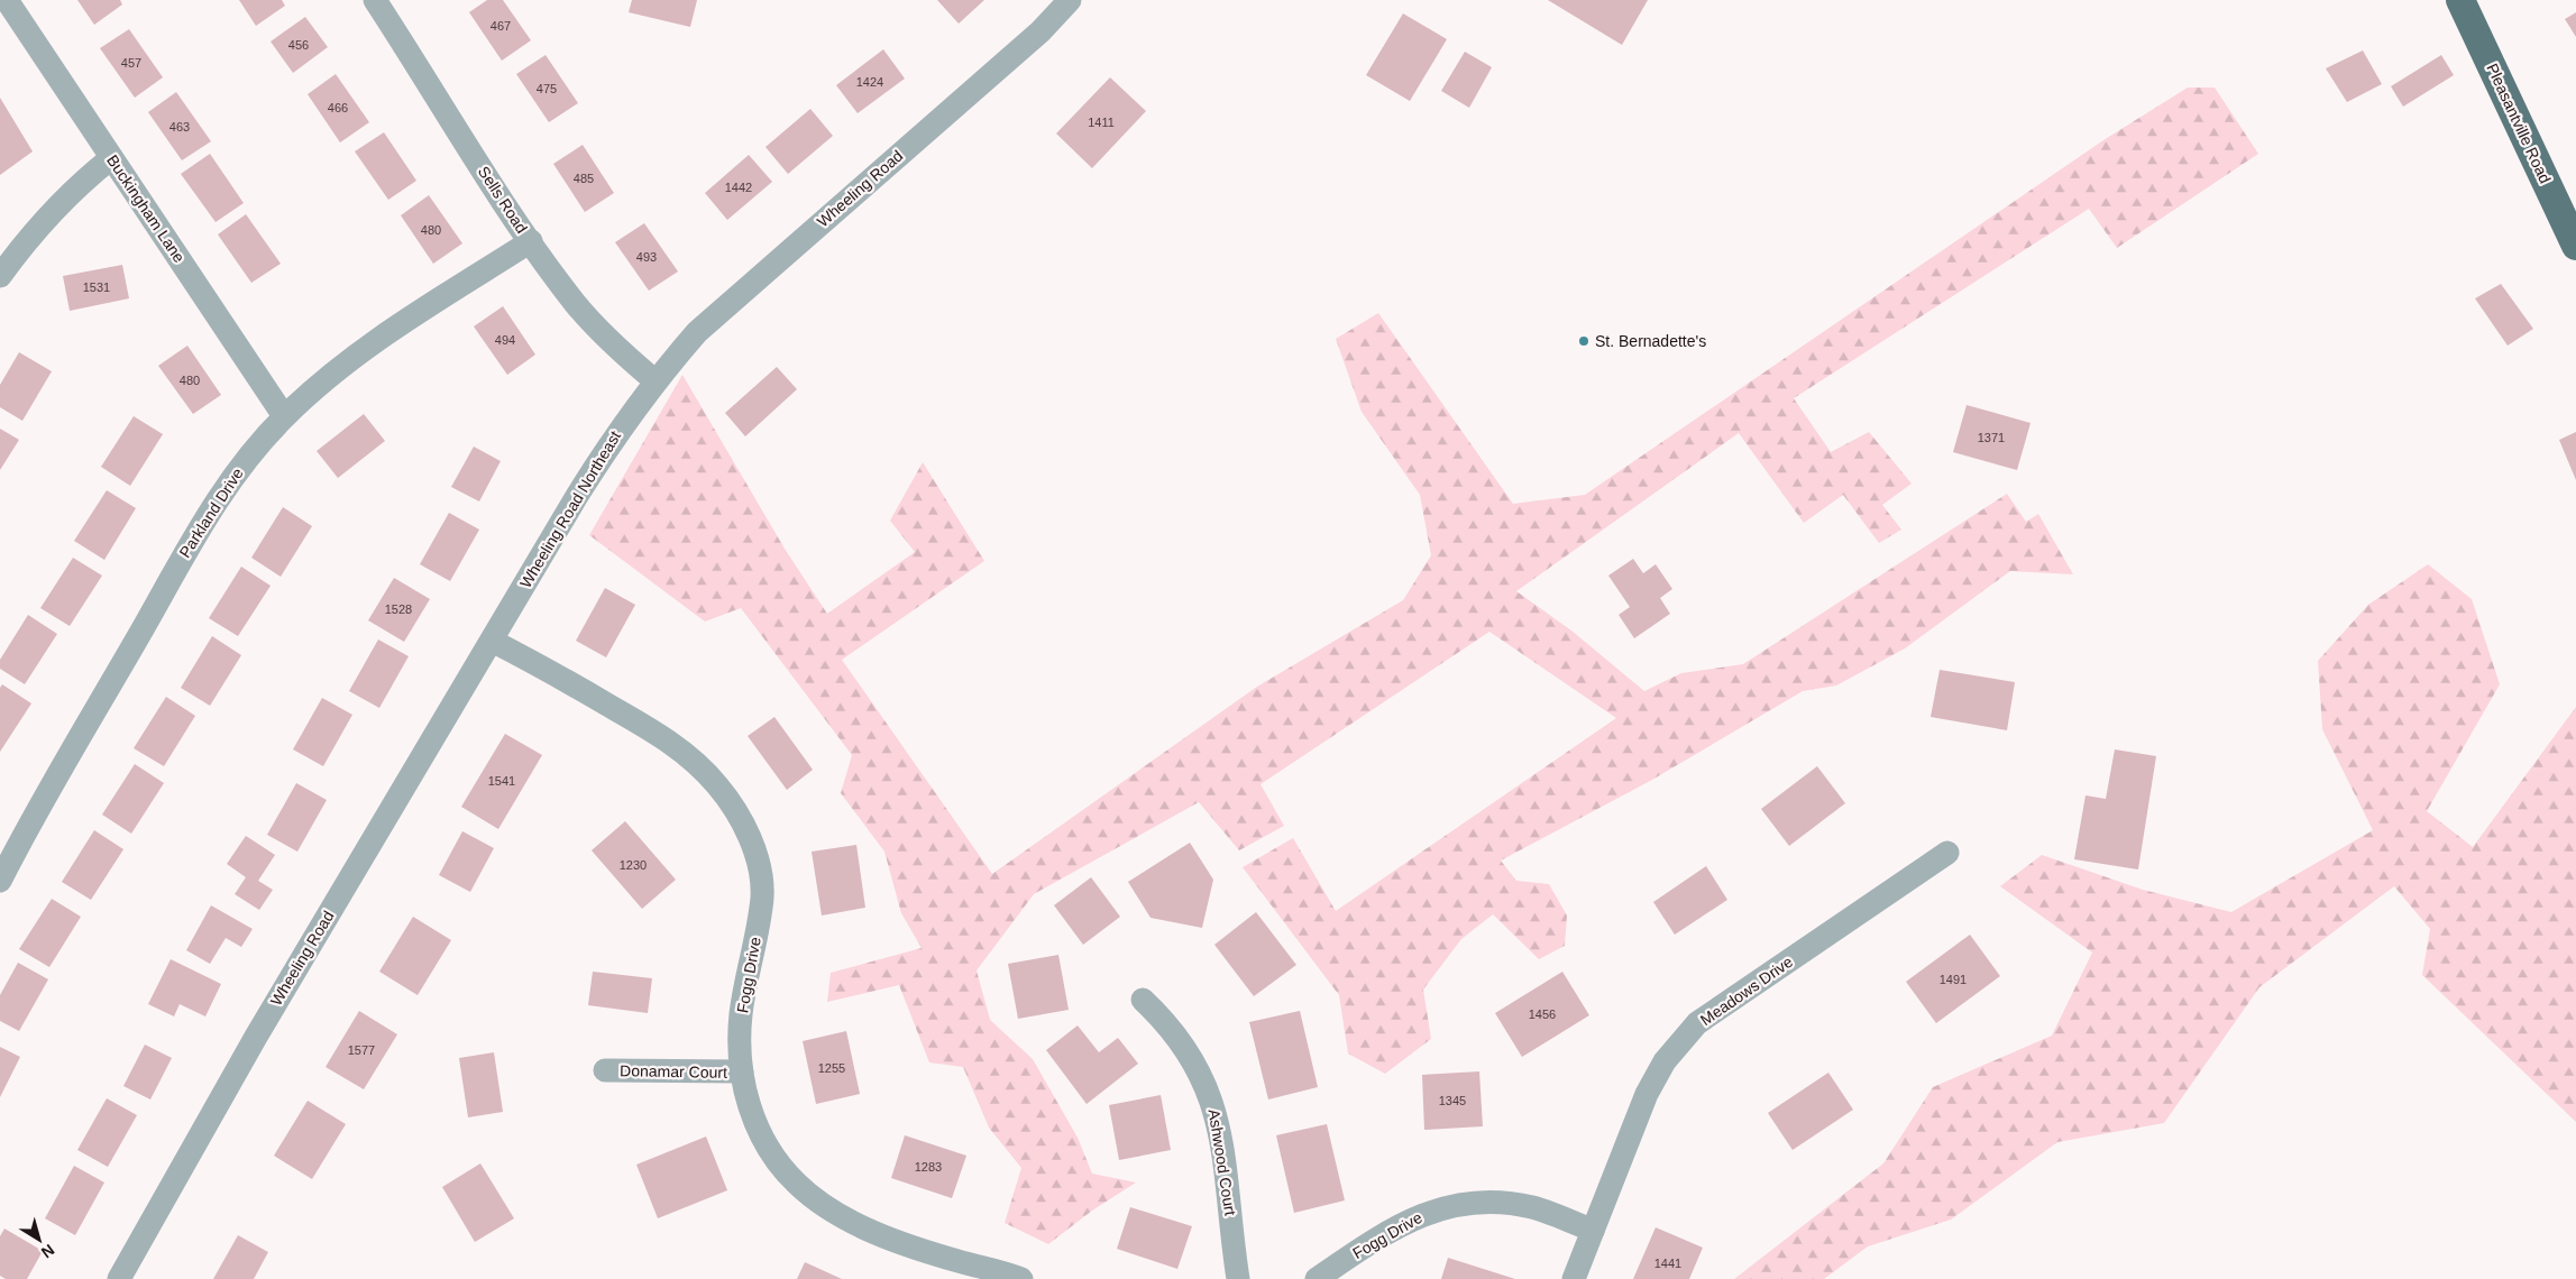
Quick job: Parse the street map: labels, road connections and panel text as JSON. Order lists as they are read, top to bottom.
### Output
{
  "streets": {
    "main road": ["Pleasantville Road"],
    "street": [
      "Wheeling Road",
      "Sells Road",
      "Buckingham Lane",
      "Wheeling Road Northeast",
      "Parkland Drive",
      "Fogg Drive",
      "Meadows Drive",
      "Donamar Court",
      "Ashwood Court"
    ]
  },
  "crossings": [
    ["Wheeling Road", "Sells Road"],
    ["Wheeling Road", "Wheeling Road Northeast"],
    ["Wheeling Road", "Fogg Drive"],
    ["Sells Road", "Wheeling Road Northeast"],
    ["Sells Road", "Parkland Drive"],
    ["Buckingham Lane", "Parkland Drive"],
    ["Wheeling Road Northeast", "Fogg Drive"],
    ["Fogg Drive", "Meadows Drive"],
    ["Fogg Drive", "Donamar Court"]
  ],
  "places": ["St. Bernadette's"],
  "house_numbers": [
    "467",
    "456",
    "457",
    "1424",
    "475",
    "466",
    "1411",
    "463",
    "485",
    "1442",
    "480",
    "493",
    "1531",
    "494",
    "480",
    "1371",
    "1528",
    "1541",
    "1230",
    "1491",
    "1456",
    "1577",
    "1255",
    "1345",
    "1283",
    "1441"
  ],
  "north": "bottom right"
}
